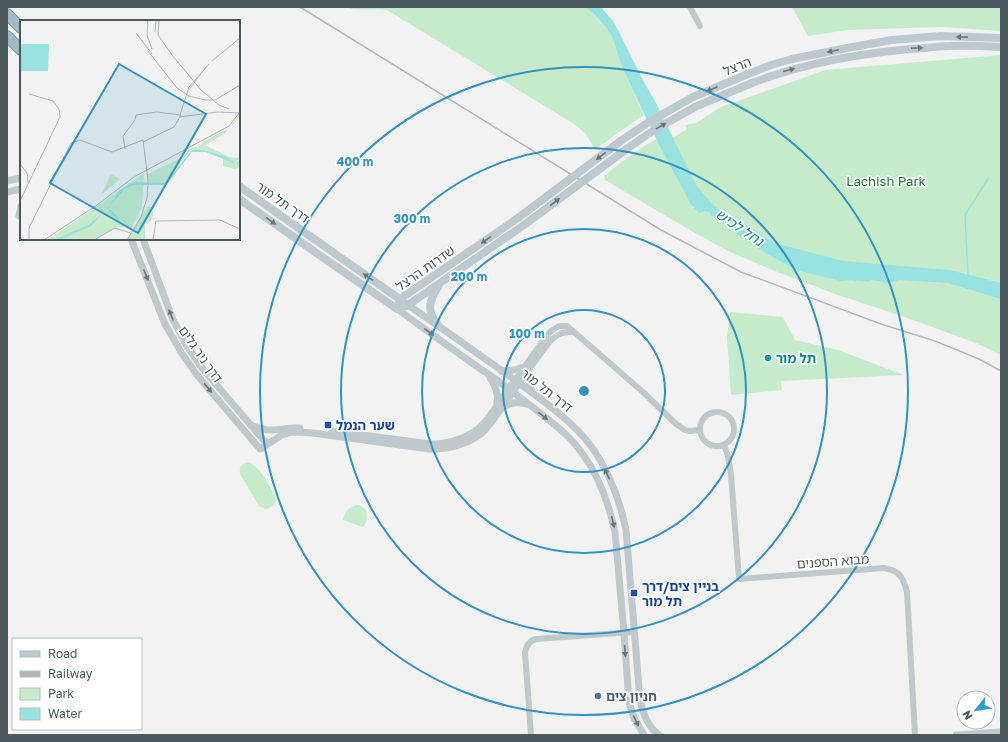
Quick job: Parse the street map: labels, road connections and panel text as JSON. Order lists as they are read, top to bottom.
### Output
{
  "streets": {
    "main road": ["הרצל", "דרך תל מור", "שדרות הרצל"],
    "street": ["דרך ניר גלים", "מבוא הספנים"]
  },
  "crossings": [
    ["הרצל", "שדרות הרצל"],
    ["דרך תל מור", "שדרות הרצל"]
  ],
  "water": ["נחל לכיש"],
  "parks": ["Lachish Park"],
  "places": {
    "other": ["תל מור", "חניון צים"],
    "transit": ["שער הנמל", "בניין צים/דרך תל מור"]
  },
  "legend": [
    "Road",
    "Railway",
    "Park",
    "Water"
  ],
  "north": "bottom left",
  "rings": [
    "400 m",
    "300 m",
    "200 m",
    "100 m"
  ]
}
